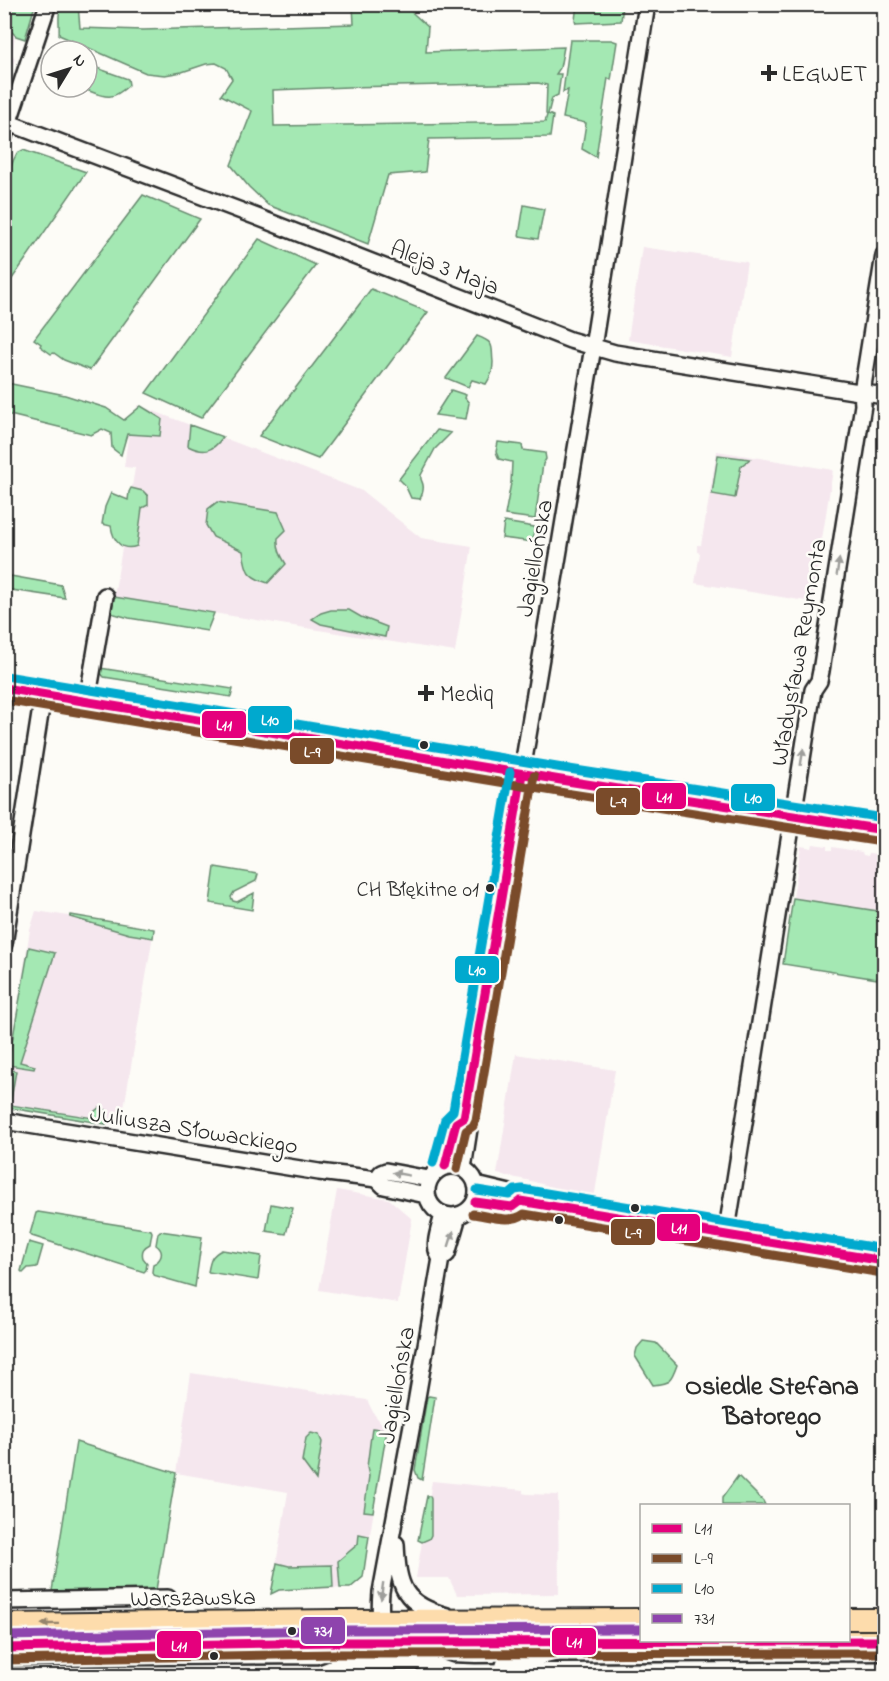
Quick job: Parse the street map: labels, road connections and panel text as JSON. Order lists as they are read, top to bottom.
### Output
{
  "streets": {
    "main road": ["Warszawska"],
    "street": [
      "Aleja 3 Maja",
      "Jagiellońska",
      "Władysława Reymonta",
      "Juliusza Słowackiego"
    ]
  },
  "crossings": [
    ["Aleja 3 Maja", "Jagiellońska"],
    ["Aleja 3 Maja", "Władysława Reymonta"],
    ["Jagiellońska", "Juliusza Słowackiego"],
    ["Jagiellońska", "Warszawska"]
  ],
  "one_way": ["Władysława Reymonta"],
  "districts": ["Osiedle Stefana Batorego"],
  "places": {
    "health": ["LEGWET", "Mediq"],
    "other": ["CH Błękitne 01"]
  },
  "lines": [
    "transit line L10",
    "transit line L11",
    "transit line L-9",
    "transit line 731"
  ],
  "legend": [
    "L11",
    "L-9",
    "L10",
    "731"
  ],
  "north": "top right"
}
